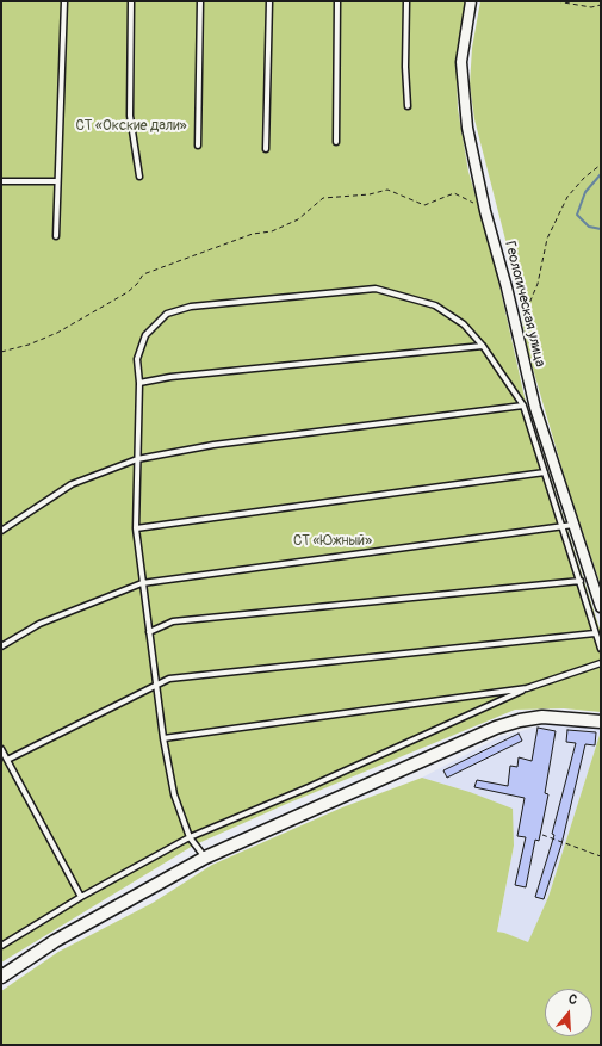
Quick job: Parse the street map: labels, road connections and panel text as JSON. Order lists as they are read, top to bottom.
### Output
{
  "streets": {
    "street": ["Геологическая улица"]
  },
  "parks": ["СТ «Окские дали»", "СТ «Южный»"],
  "north": "top"
}
